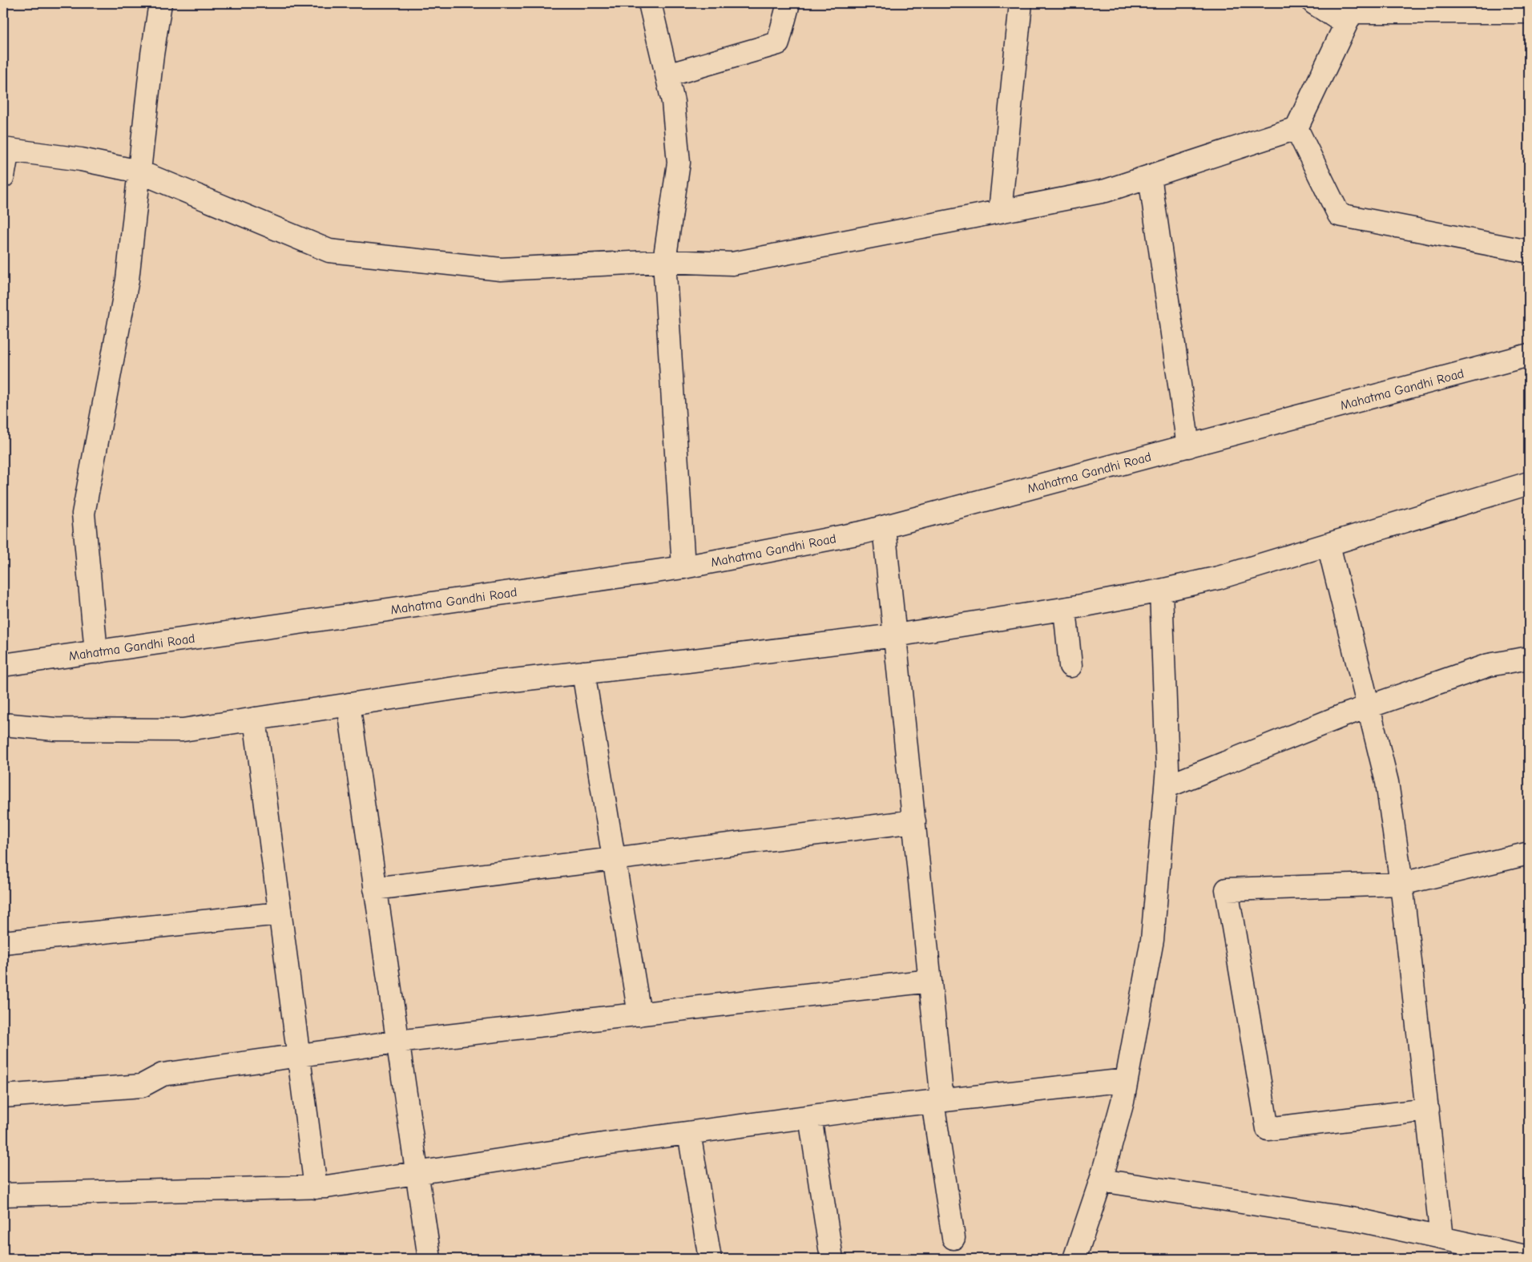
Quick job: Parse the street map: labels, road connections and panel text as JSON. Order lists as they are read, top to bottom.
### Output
{
  "streets": {
    "street": ["Mahatma Gandhi Road"]
  }
}
